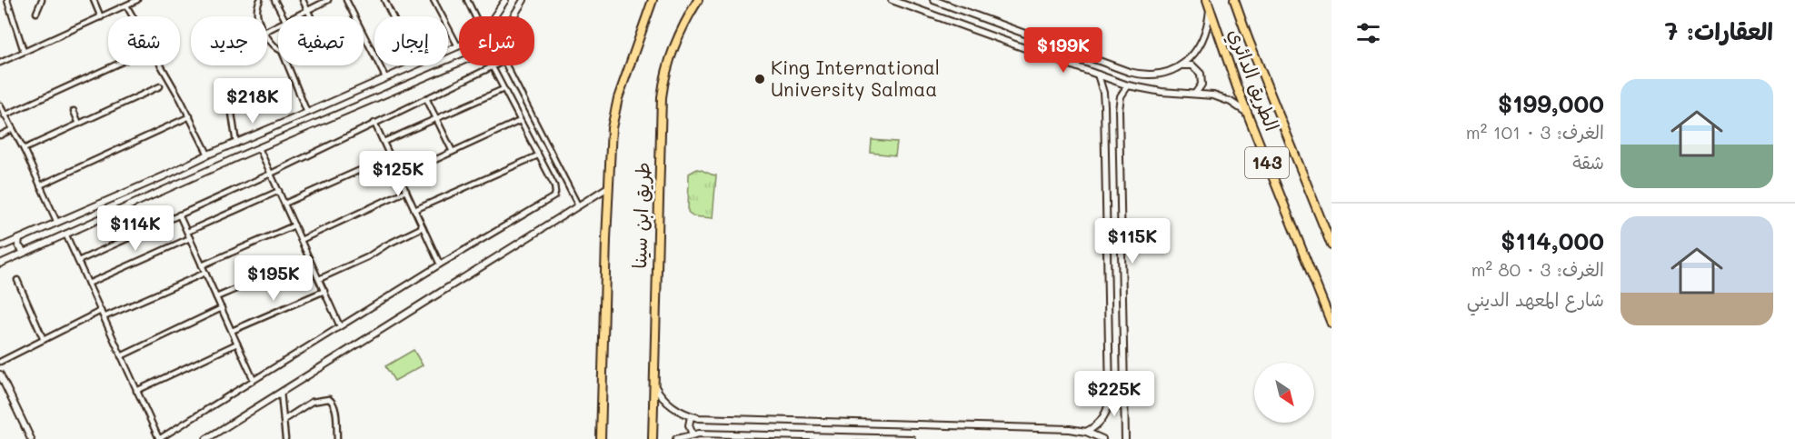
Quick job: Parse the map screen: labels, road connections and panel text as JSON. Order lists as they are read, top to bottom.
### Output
{
  "streets": {
    "main road": ["الطريق الدائري", "143", "طريق ابن سينا"]
  },
  "places": ["King International University Salmaa"],
  "north": "bottom right",
  "page": {
    "heading": "العقارات: 7",
    "chip": [
      "شراء",
      "إيجار",
      "تصفية",
      "جديد",
      "شقة"
    ],
    "price": [
      "$199K",
      "$218K",
      "$125K",
      "$114K",
      "$115K",
      "$195K",
      "$225K"
    ],
    "list": [
      {
        "name": "$199,000",
        "note": "الغرف: 3 · 101 m² · شقة"
      },
      {
        "name": "$114,000",
        "note": "الغرف: 3 · 80 m² · شارع المعهد الديني"
      }
    ]
  }
}
